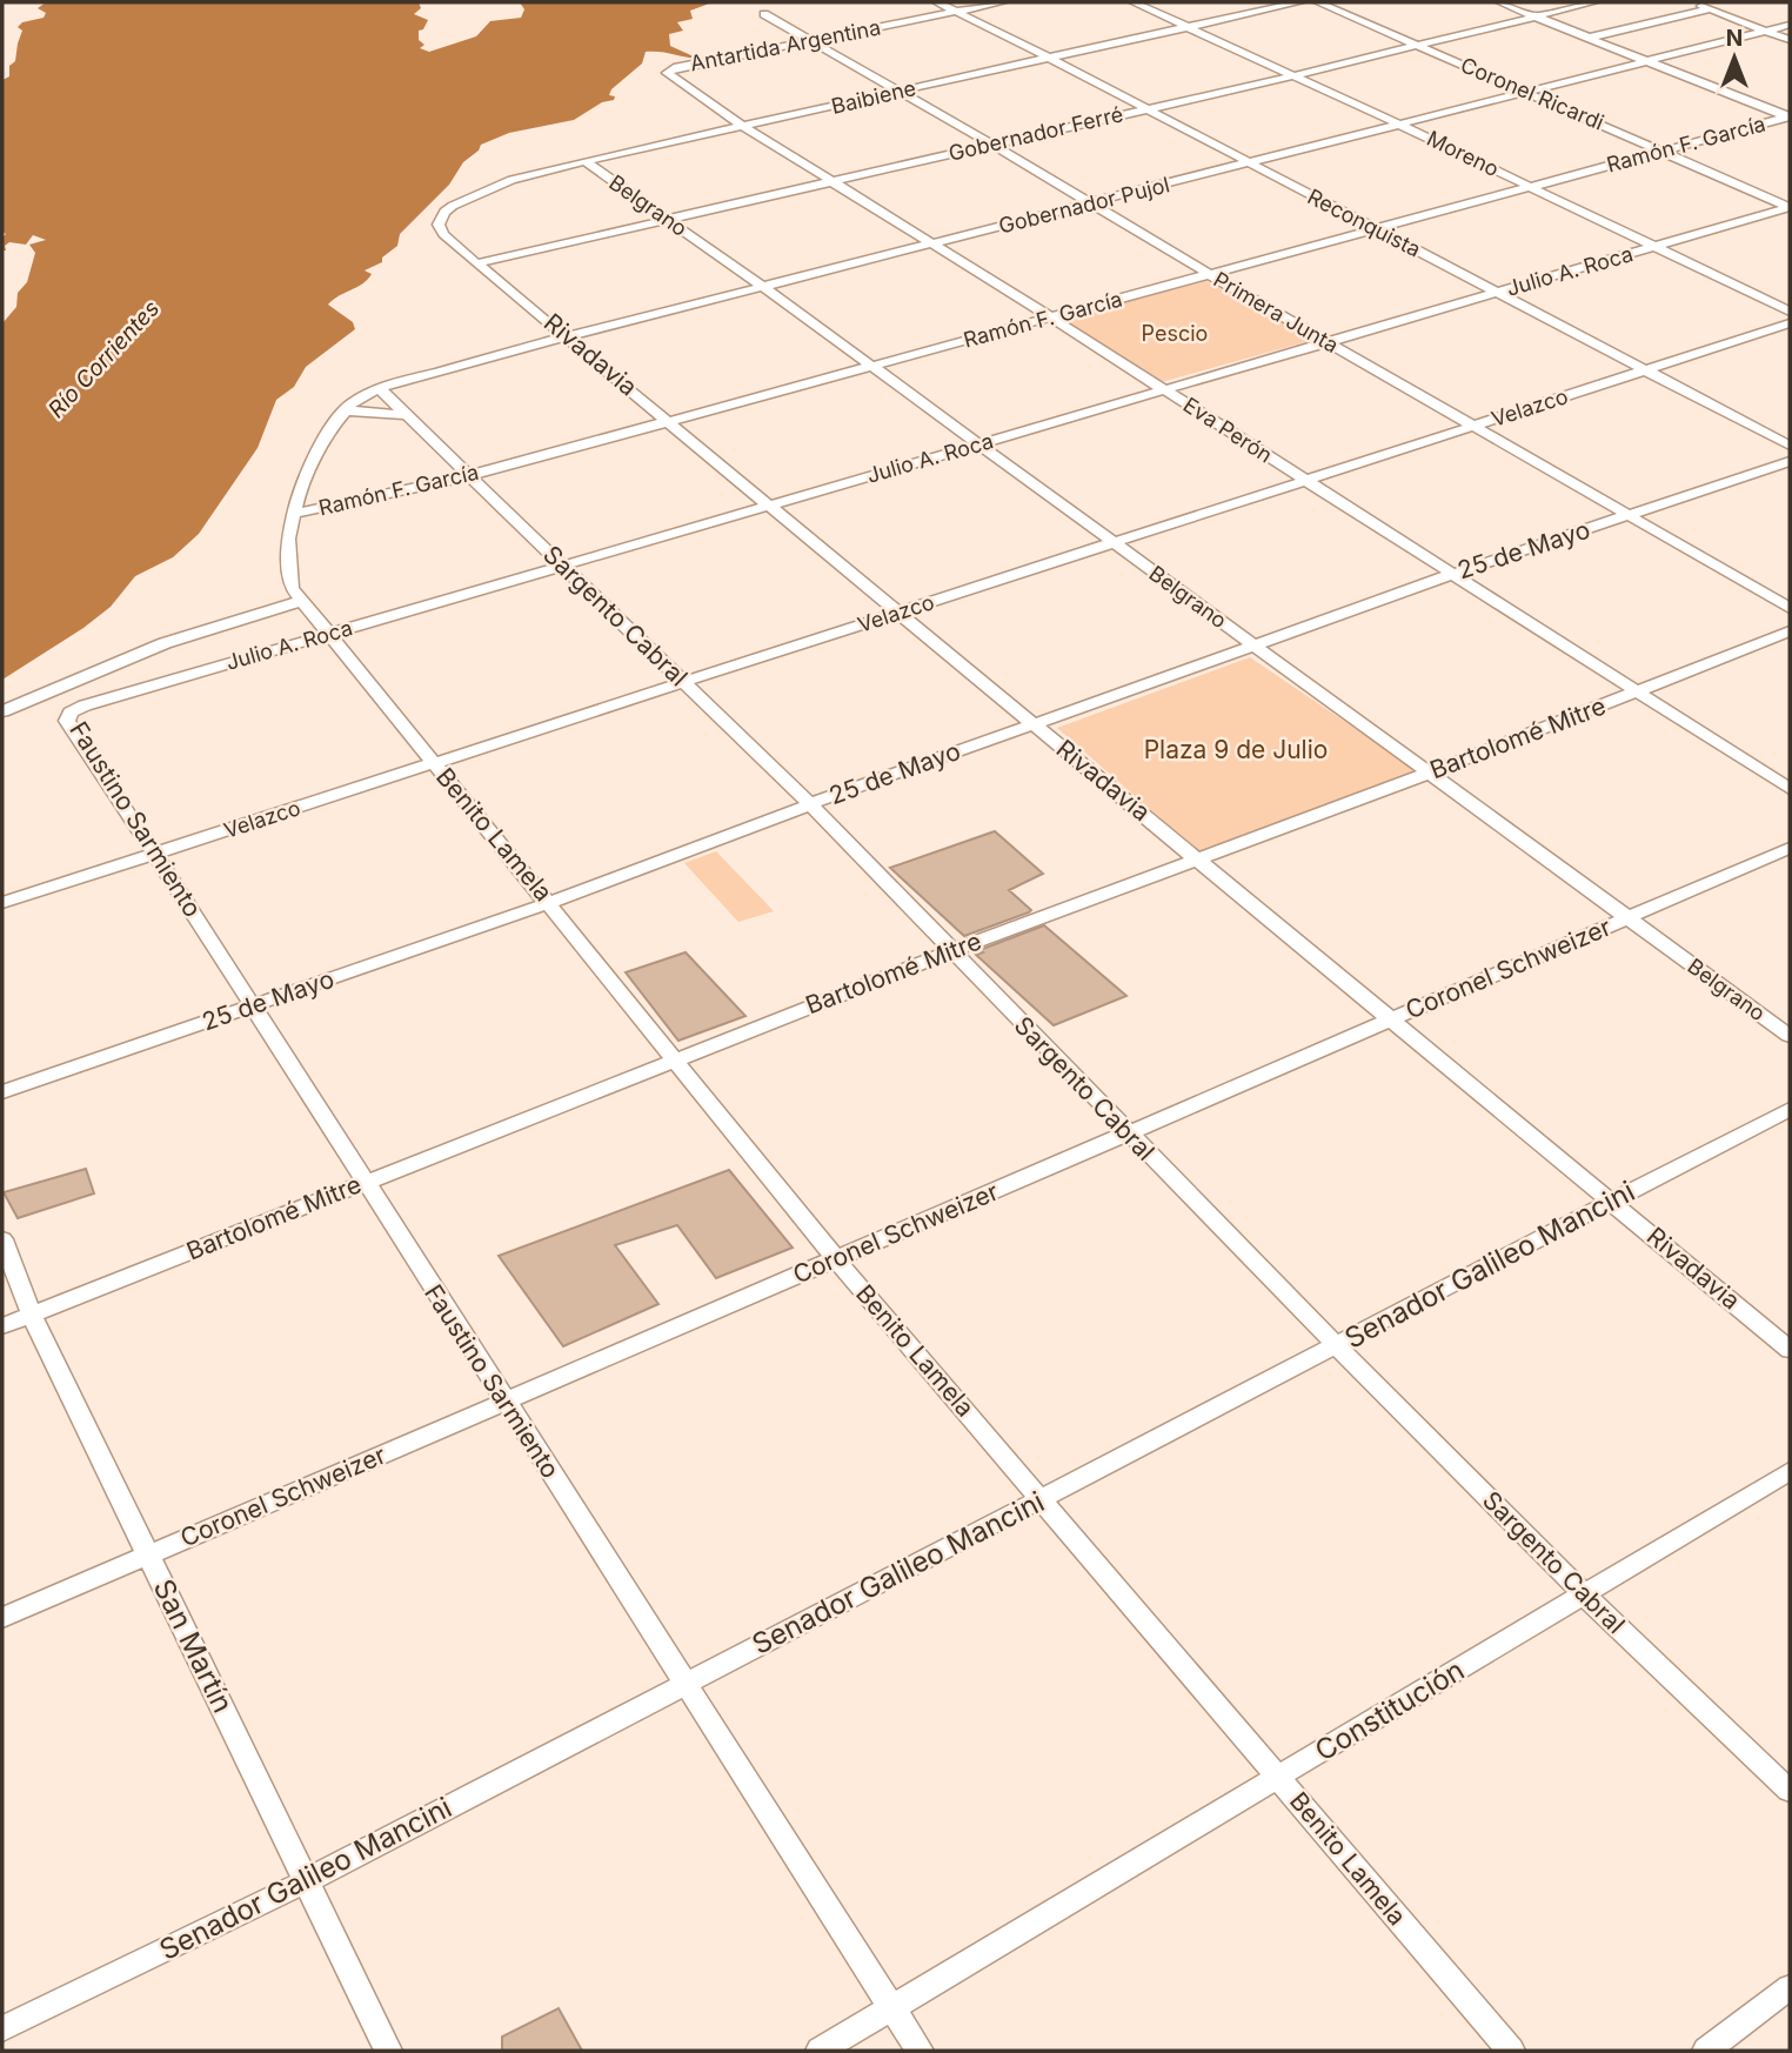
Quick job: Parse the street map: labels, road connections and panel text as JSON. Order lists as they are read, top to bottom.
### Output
{
  "streets": {
    "street": [
      "Antartida Argentina",
      "Coronel Ricardi",
      "Baibiene",
      "Gobernador Ferré",
      "Ramón F. García",
      "Moreno",
      "Belgrano",
      "Gobernador Pujol",
      "Reconquista",
      "Julio A. Roca",
      "Primera Junta",
      "Rivadavia",
      "Velazco",
      "Eva Perón",
      "25 de Mayo",
      "Sargento Cabral",
      "Bartolomé Mitre",
      "Faustino Sarmiento",
      "Benito Lamela",
      "Coronel Schweizer",
      "Senador Galileo Mancini",
      "San Martín",
      "Constitución"
    ]
  },
  "crossings": [
    ["Antartida Argentina", "Reconquista"],
    ["Antartida Argentina", "Primera Junta"],
    ["Antartida Argentina", "Eva Perón"],
    ["Coronel Ricardi", "Gobernador Ferré"],
    ["Coronel Ricardi", "Ramón F. García"],
    ["Coronel Ricardi", "Gobernador Pujol"],
    ["Coronel Ricardi", "Julio A. Roca"],
    ["Baibiene", "Moreno"],
    ["Baibiene", "Belgrano"],
    ["Baibiene", "Reconquista"],
    ["Baibiene", "Primera Junta"],
    ["Baibiene", "Rivadavia"],
    ["Baibiene", "Eva Perón"],
    ["Gobernador Ferré", "Moreno"],
    ["Gobernador Ferré", "Belgrano"],
    ["Gobernador Ferré", "Reconquista"],
    ["Gobernador Ferré", "Primera Junta"],
    ["Gobernador Ferré", "Rivadavia"],
    ["Gobernador Ferré", "Eva Perón"],
    ["Ramón F. García", "Moreno"],
    ["Ramón F. García", "Belgrano"],
    ["Ramón F. García", "Reconquista"],
    ["Ramón F. García", "Primera Junta"],
    ["Ramón F. García", "Rivadavia"],
    ["Ramón F. García", "Eva Perón"],
    ["Ramón F. García", "Sargento Cabral"],
    ["Ramón F. García", "Benito Lamela"],
    ["Moreno", "Gobernador Pujol"],
    ["Moreno", "Julio A. Roca"],
    ["Belgrano", "Gobernador Pujol"],
    ["Belgrano", "Julio A. Roca"],
    ["Belgrano", "Velazco"],
    ["Belgrano", "25 de Mayo"],
    ["Belgrano", "Bartolomé Mitre"],
    ["Belgrano", "Coronel Schweizer"],
    ["Gobernador Pujol", "Reconquista"],
    ["Gobernador Pujol", "Primera Junta"],
    ["Gobernador Pujol", "Rivadavia"],
    ["Gobernador Pujol", "Eva Perón"],
    ["Gobernador Pujol", "Sargento Cabral"],
    ["Gobernador Pujol", "Benito Lamela"],
    ["Reconquista", "Julio A. Roca"],
    ["Reconquista", "Velazco"],
    ["Julio A. Roca", "Primera Junta"],
    ["Julio A. Roca", "Rivadavia"],
    ["Julio A. Roca", "Eva Perón"],
    ["Julio A. Roca", "Sargento Cabral"],
    ["Julio A. Roca", "Faustino Sarmiento"],
    ["Julio A. Roca", "Benito Lamela"],
    ["Primera Junta", "Velazco"],
    ["Primera Junta", "25 de Mayo"],
    ["Rivadavia", "Velazco"],
    ["Rivadavia", "25 de Mayo"],
    ["Rivadavia", "Bartolomé Mitre"],
    ["Rivadavia", "Coronel Schweizer"],
    ["Rivadavia", "Senador Galileo Mancini"],
    ["Velazco", "Eva Perón"],
    ["Velazco", "Sargento Cabral"],
    ["Velazco", "Faustino Sarmiento"],
    ["Velazco", "Benito Lamela"],
    ["Eva Perón", "25 de Mayo"],
    ["Eva Perón", "Bartolomé Mitre"],
    ["25 de Mayo", "Sargento Cabral"],
    ["25 de Mayo", "Faustino Sarmiento"],
    ["25 de Mayo", "Benito Lamela"],
    ["Sargento Cabral", "Bartolomé Mitre"],
    ["Sargento Cabral", "Coronel Schweizer"],
    ["Sargento Cabral", "Senador Galileo Mancini"],
    ["Sargento Cabral", "Constitución"],
    ["Bartolomé Mitre", "Faustino Sarmiento"],
    ["Bartolomé Mitre", "Benito Lamela"],
    ["Bartolomé Mitre", "San Martín"],
    ["Faustino Sarmiento", "Coronel Schweizer"],
    ["Faustino Sarmiento", "Senador Galileo Mancini"],
    ["Faustino Sarmiento", "Constitución"],
    ["Benito Lamela", "Coronel Schweizer"],
    ["Benito Lamela", "Senador Galileo Mancini"],
    ["Benito Lamela", "Constitución"],
    ["Coronel Schweizer", "San Martín"],
    ["Senador Galileo Mancini", "San Martín"]
  ],
  "water": ["Río Corrientes"],
  "parks": ["Pescio", "Plaza 9 de Julio"],
  "north": "top"
}
